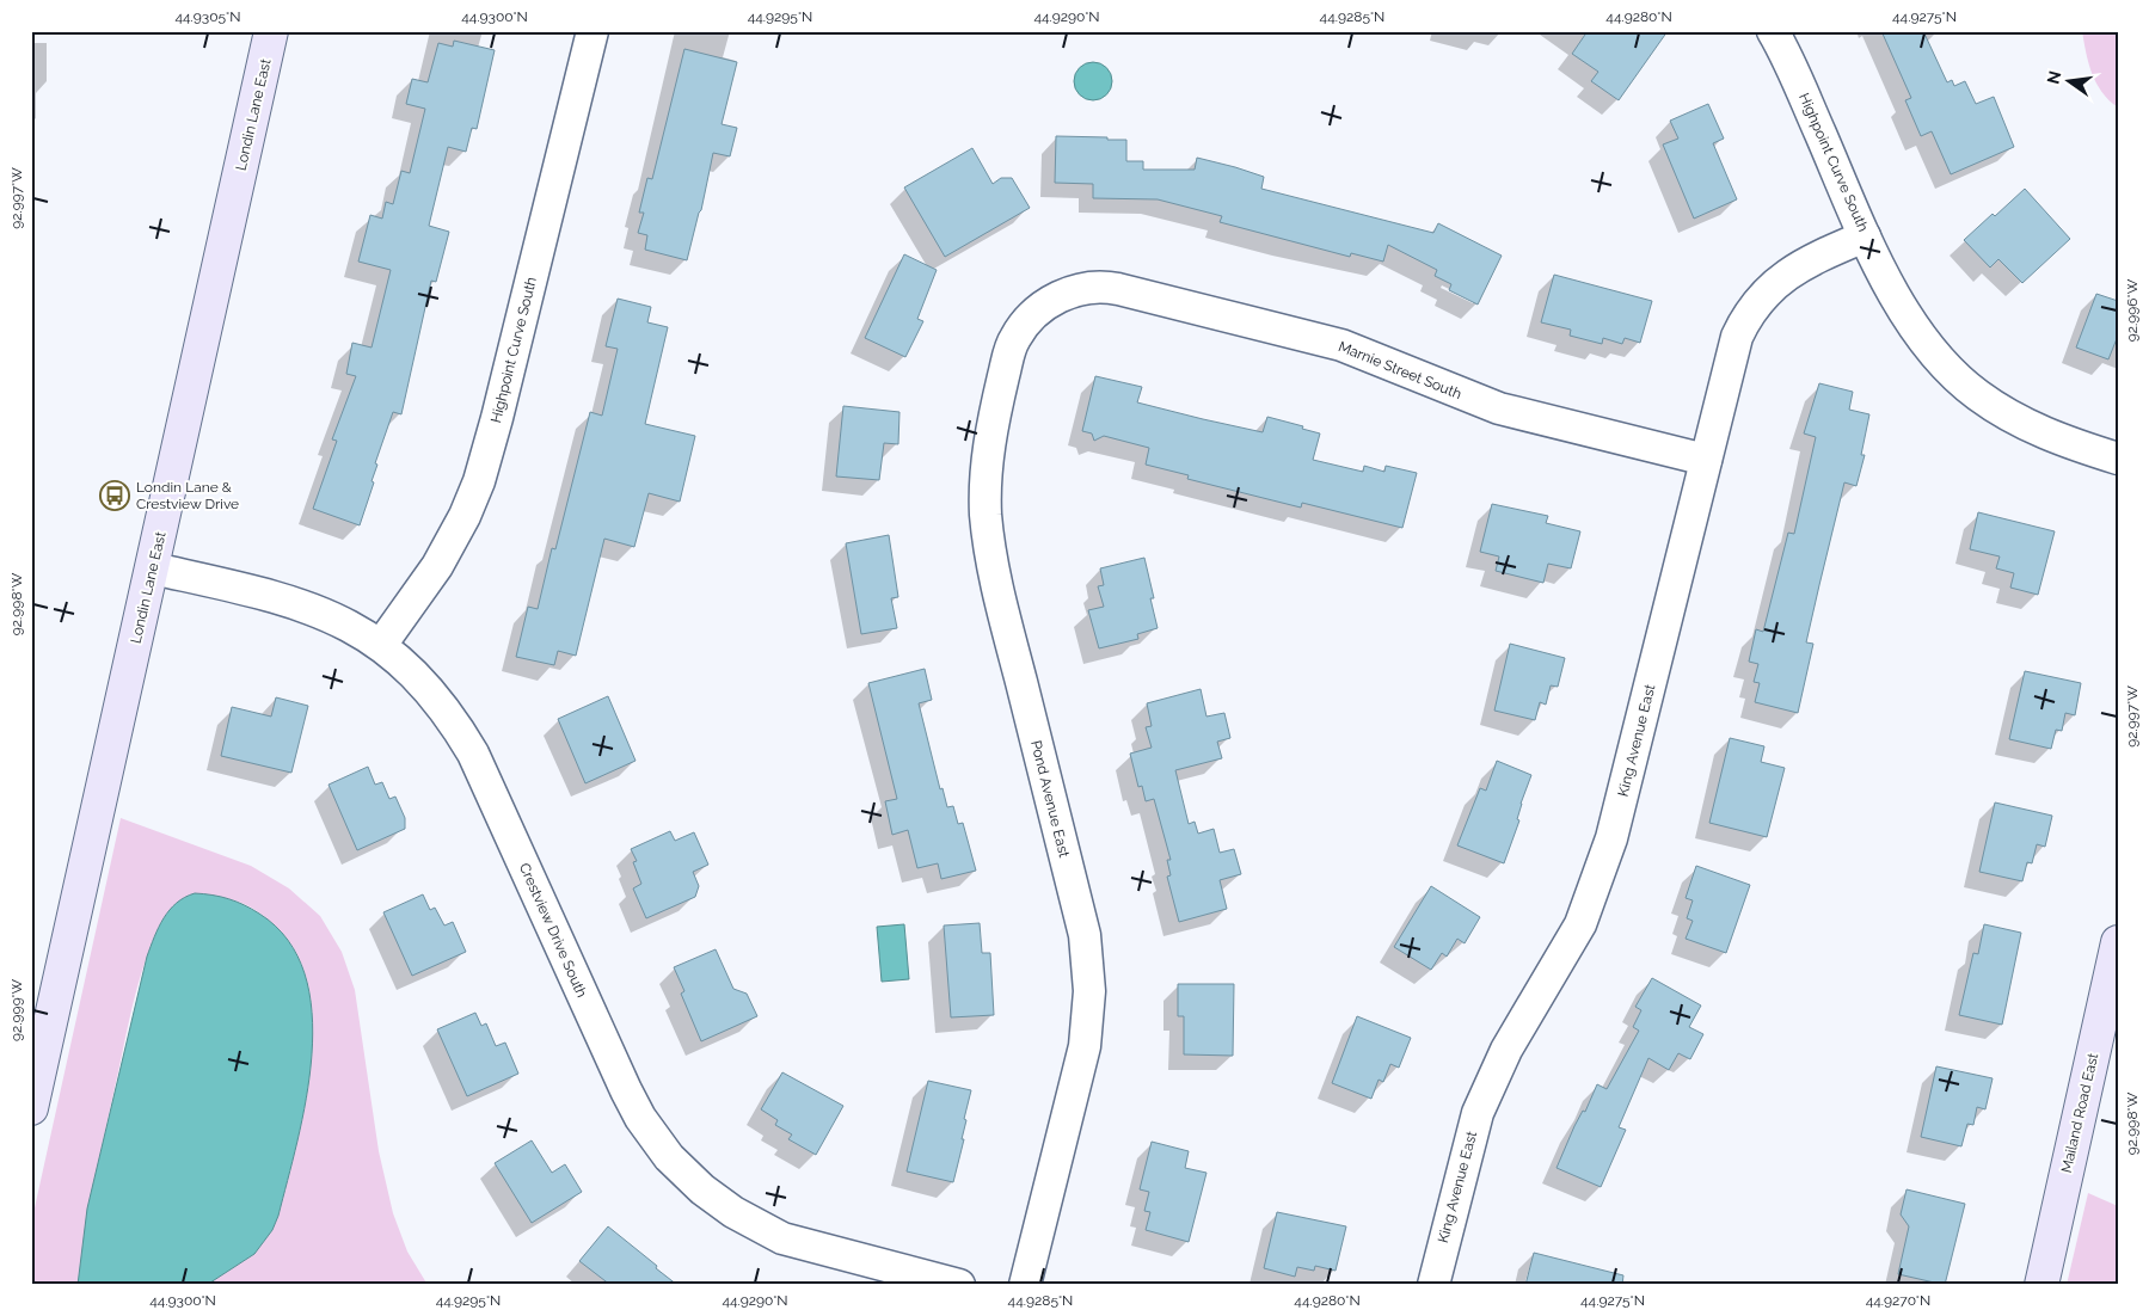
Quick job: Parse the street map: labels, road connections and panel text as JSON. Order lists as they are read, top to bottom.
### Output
{
  "streets": {
    "street": [
      "Londin Lane East",
      "Highpoint Curve South",
      "Marnie Street South",
      "King Avenue East",
      "Pond Avenue East",
      "Crestview Drive South",
      "Mailand Road East"
    ]
  },
  "crossings": [
    ["Londin Lane East", "Crestview Drive South"],
    ["Highpoint Curve South", "King Avenue East"],
    ["Highpoint Curve South", "Crestview Drive South"],
    ["Marnie Street South", "King Avenue East"],
    ["Marnie Street South", "Pond Avenue East"]
  ],
  "places": {
    "bus stop": ["Londin Lane & Crestview Drive"]
  },
  "north": "left",
  "coordinates": [
    "44.9305°N",
    "44.9300°N",
    "44.9295°N",
    "44.9290°N",
    "44.9285°N",
    "44.9280°N",
    "44.9275°N",
    "92.997°W",
    "92.996°W",
    "92.998°W",
    "92.999°W",
    "44.9270°N"
  ]
}
